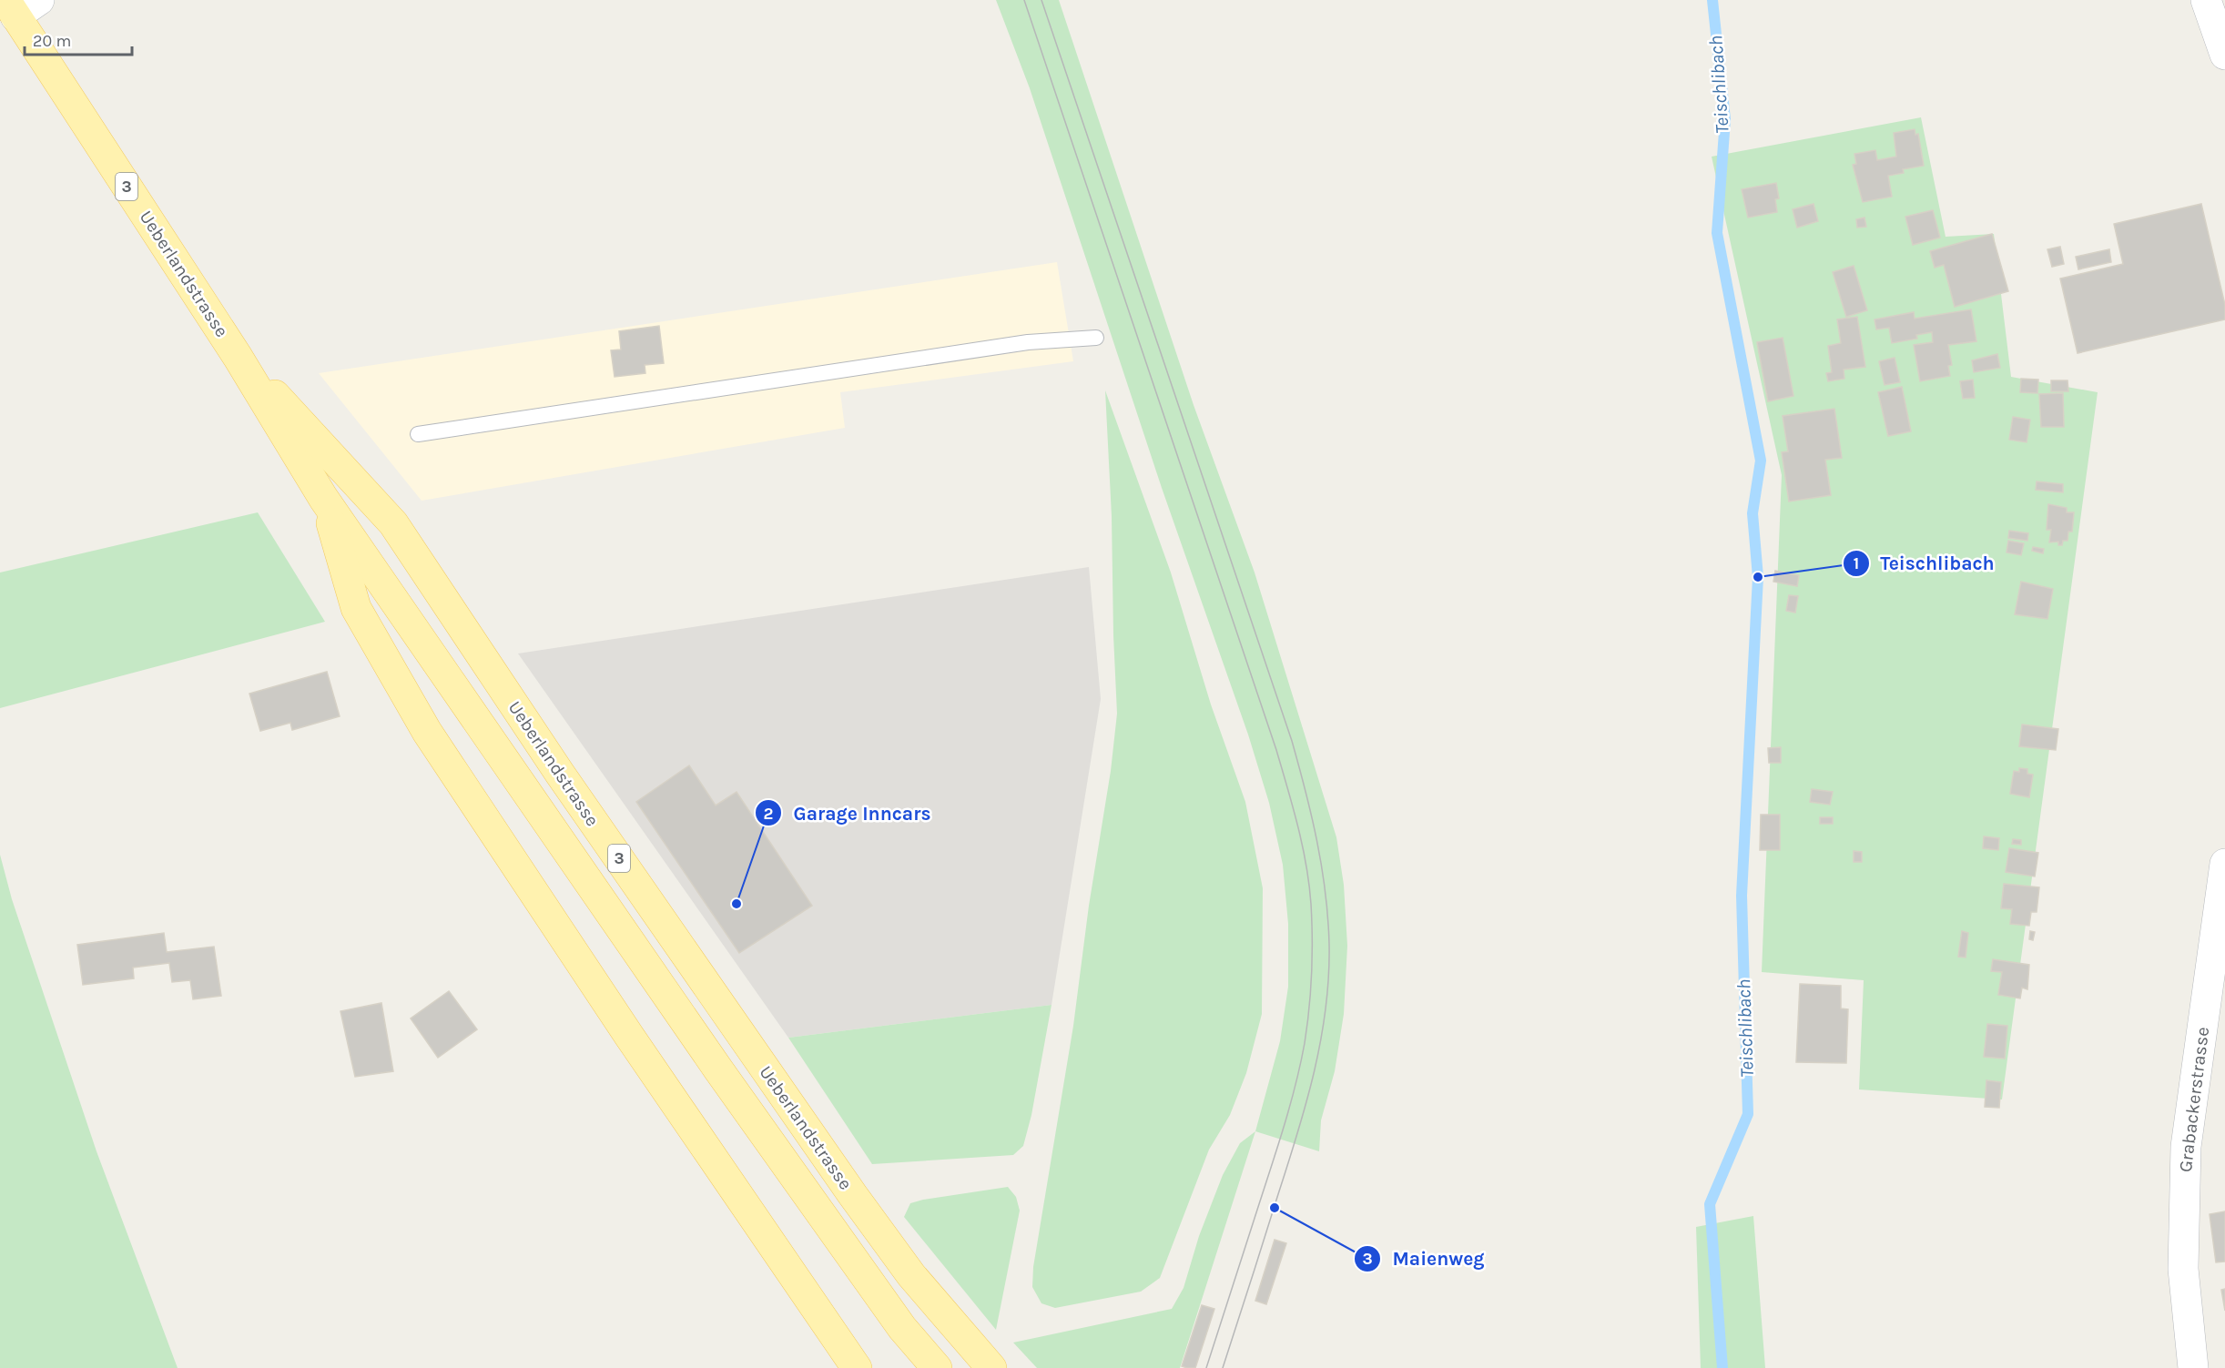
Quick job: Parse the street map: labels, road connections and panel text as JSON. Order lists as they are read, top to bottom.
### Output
{
  "streets": {
    "main road": ["3", "Ueberlandstrasse"],
    "street": ["Grabackerstrasse"]
  },
  "water": ["Teischlibach"],
  "places": ["Teischlibach", "Garage Inncars", "Maienweg"],
  "scale_bar": "20 m"
}
